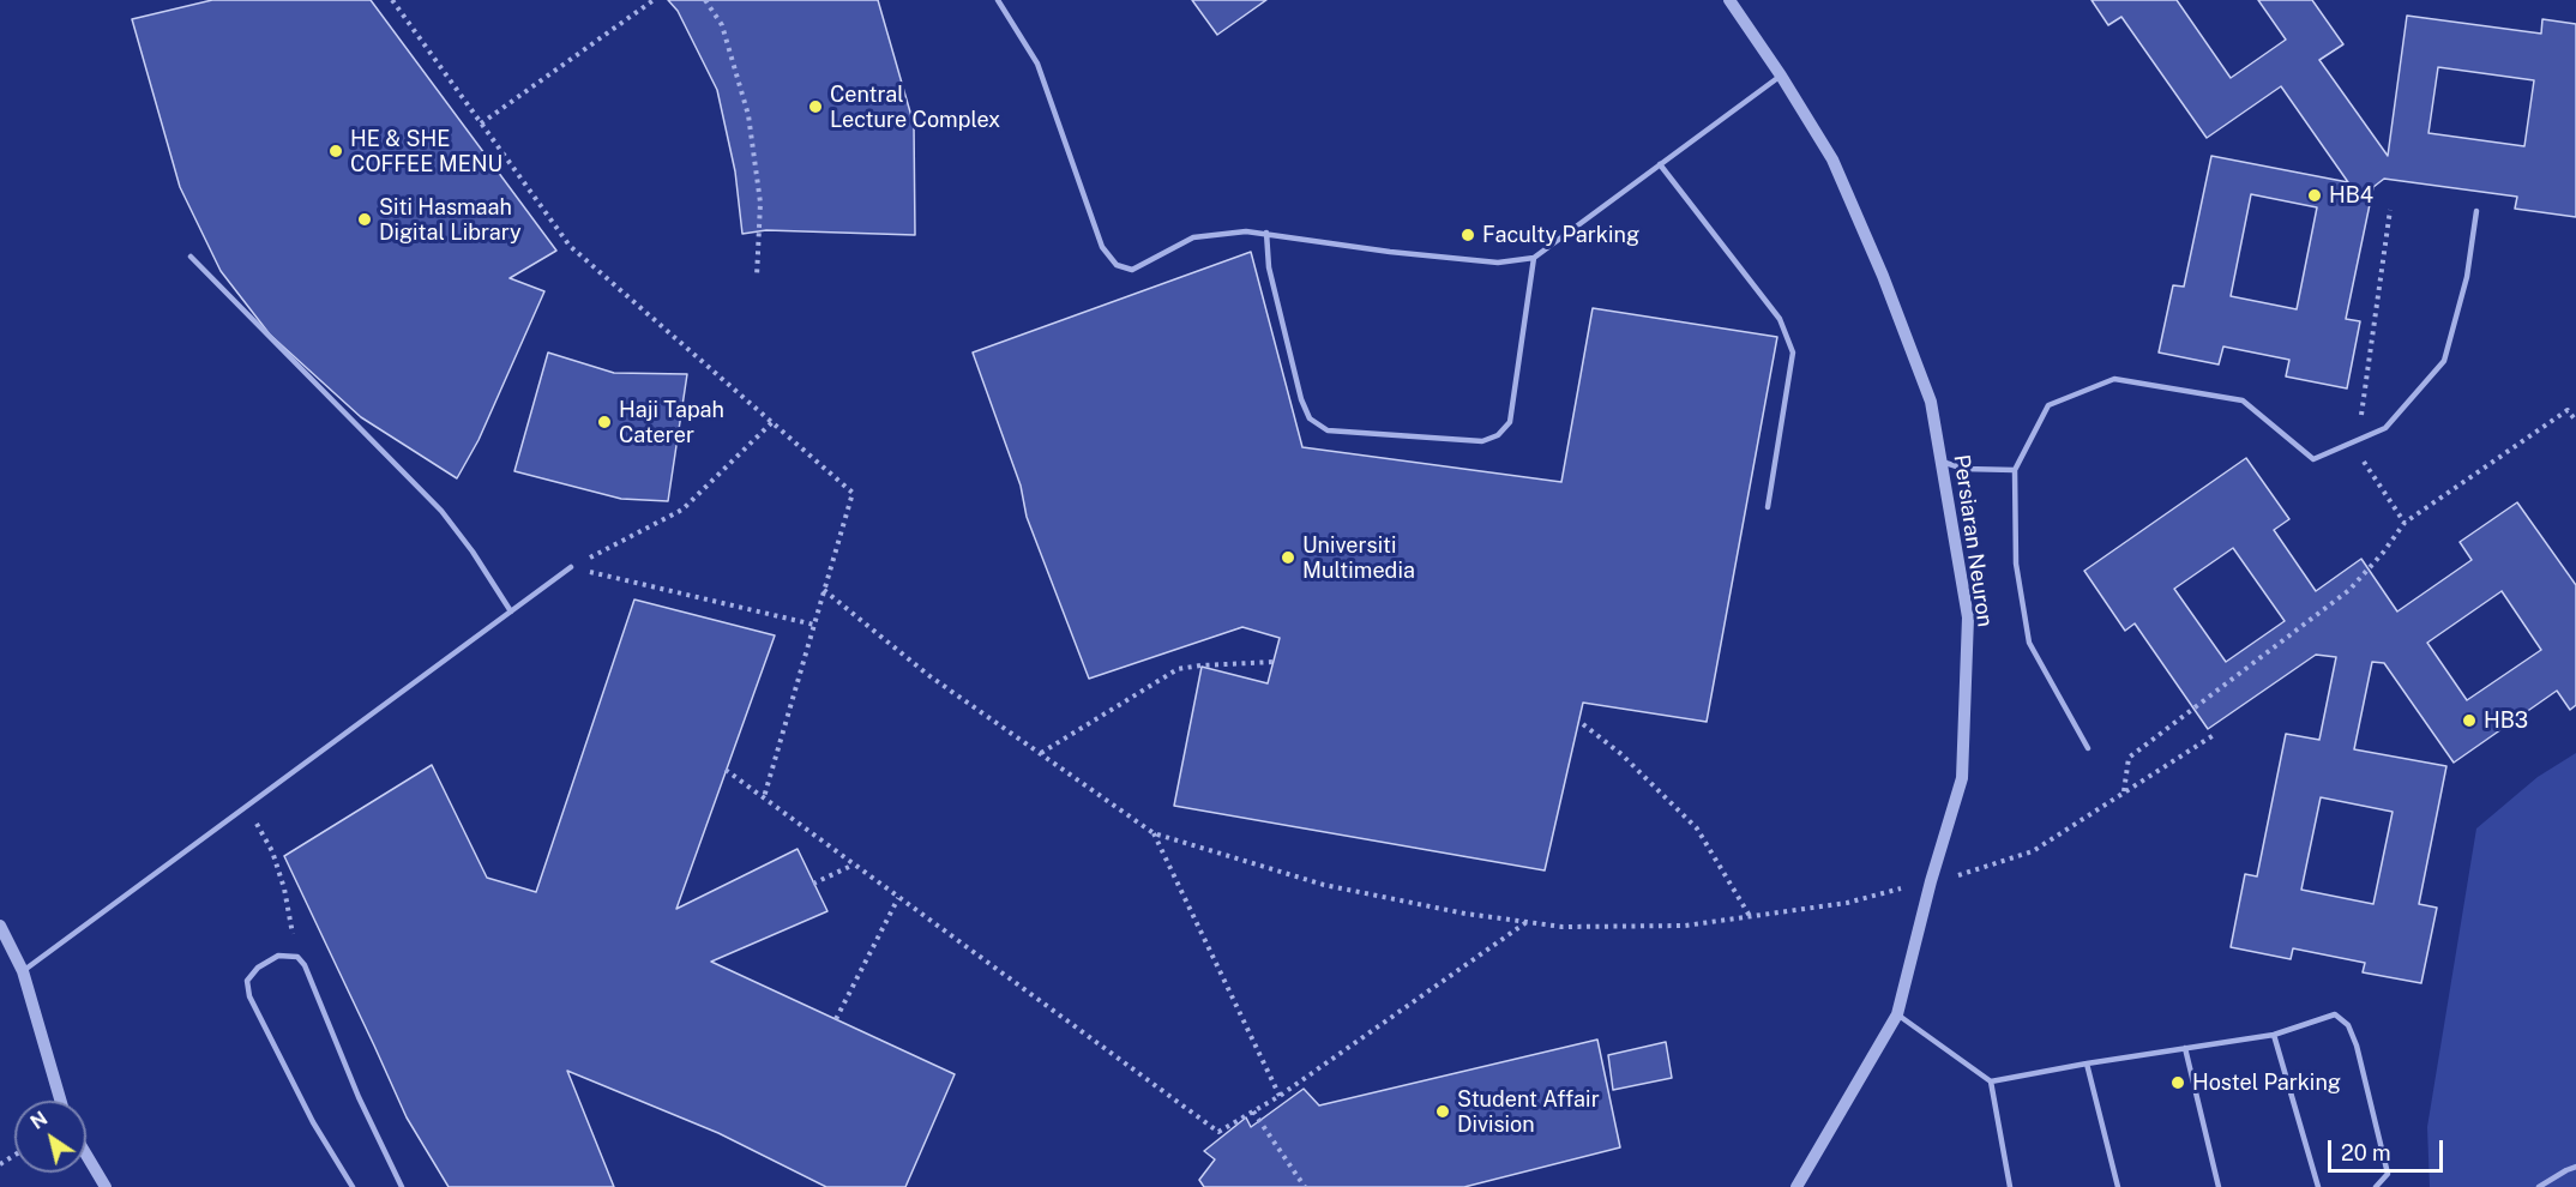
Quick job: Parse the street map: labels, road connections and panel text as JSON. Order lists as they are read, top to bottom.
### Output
{
  "streets": {
    "street": ["Persiaran Neuron"]
  },
  "places": [
    "Central Lecture Complex",
    "HE & SHE COFFEE MENU",
    "HB4",
    "Siti Hasmaah Digital Library",
    "Faculty Parking",
    "Haji Tapah Caterer",
    "Universiti Multimedia",
    "HB3",
    "Hostel Parking",
    "Student Affair Division"
  ],
  "scale_bar": "20 m",
  "north": "top left"
}
